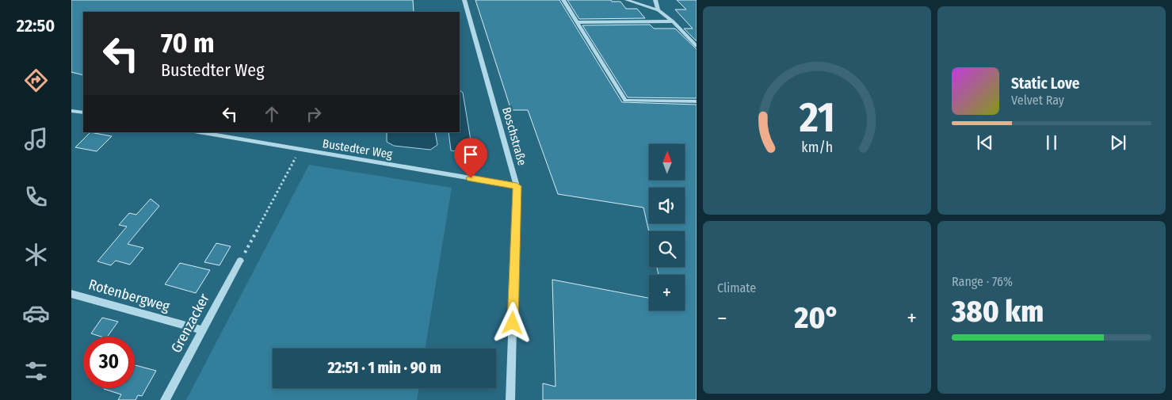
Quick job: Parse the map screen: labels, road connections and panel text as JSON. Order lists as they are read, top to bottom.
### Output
{
  "streets": {
    "street": [
      "Boschstraße",
      "Bustedter Weg",
      "Rotenbergweg",
      "Grenzacker"
    ]
  },
  "crossings": [
    ["Boschstraße", "Bustedter Weg"],
    ["Rotenbergweg", "Grenzacker"]
  ],
  "north": "top",
  "page": {
    "tabs": "22:50",
    "turn": ["70 m", "Bustedter Weg"],
    "song": ["Static Love", "Velvet Ray"],
    "map_buttons": "+",
    "tile": [
      "Climate",
      ["Range · 76%", "380 km"]
    ],
    "heat": ["−", "20°", "+"],
    "limit": "30",
    "trip": "22:51 · 1 min · 90 m",
    "gauge": ["21", "km/h"]
  }
}
